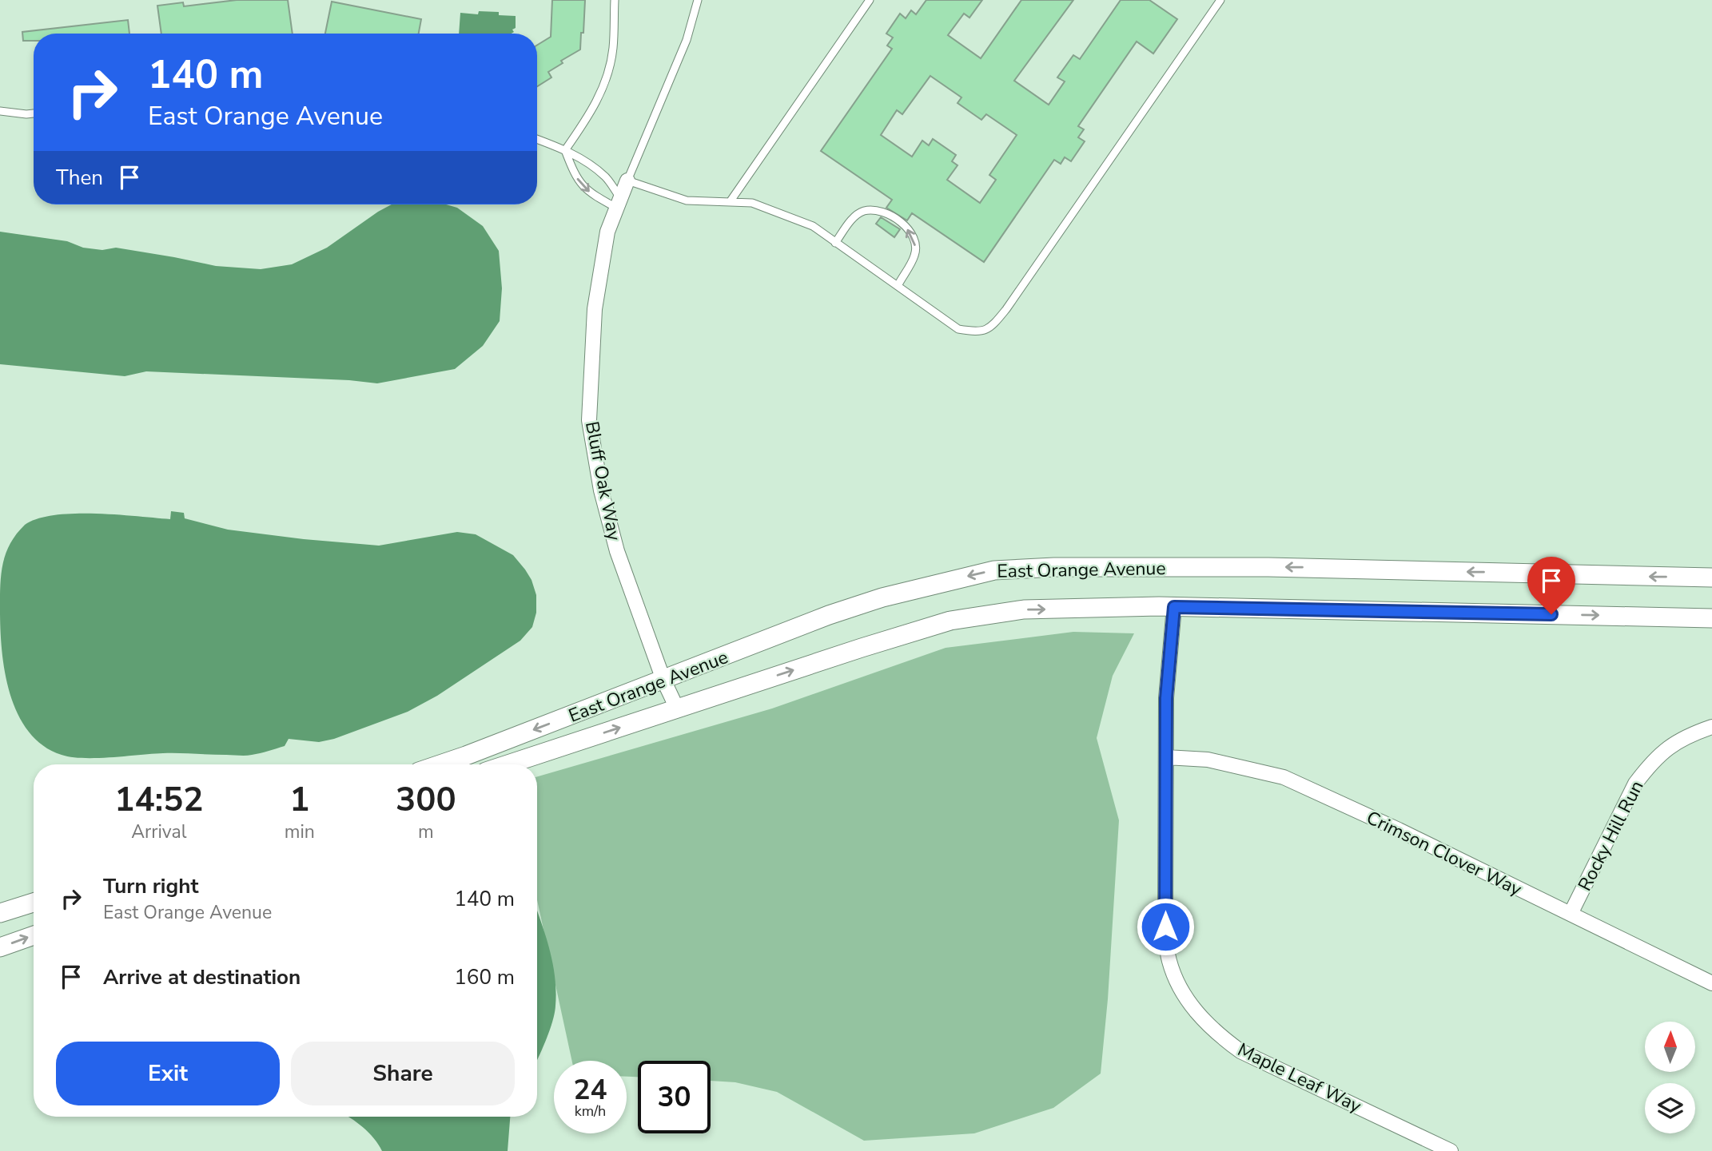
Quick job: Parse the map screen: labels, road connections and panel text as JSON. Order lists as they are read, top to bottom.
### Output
{
  "streets": {
    "street": [
      "Bluff Oak Way",
      "East Orange Avenue",
      "Rocky Hill Run",
      "Crimson Clover Way",
      "Maple Leaf Way"
    ]
  },
  "crossings": [
    ["Bluff Oak Way", "East Orange Avenue"],
    ["East Orange Avenue", "Maple Leaf Way"],
    ["Rocky Hill Run", "Crimson Clover Way"],
    ["Crimson Clover Way", "Maple Leaf Way"]
  ],
  "north": "top",
  "page": {
    "turn": ["140 m", "East Orange Avenue"],
    "then": "Then",
    "eta": [
      "14:52",
      "Arrival",
      "1",
      "min",
      "300",
      "m"
    ],
    "list": [
      {
        "name": "Turn right",
        "note": "East Orange Avenue",
        "value": "140 m"
      },
      {
        "name": "Arrive at destination",
        "value": "160 m"
      }
    ],
    "buttons": ["Exit", "Share"],
    "speed": "24 km/h",
    "limit": "30"
  }
}
